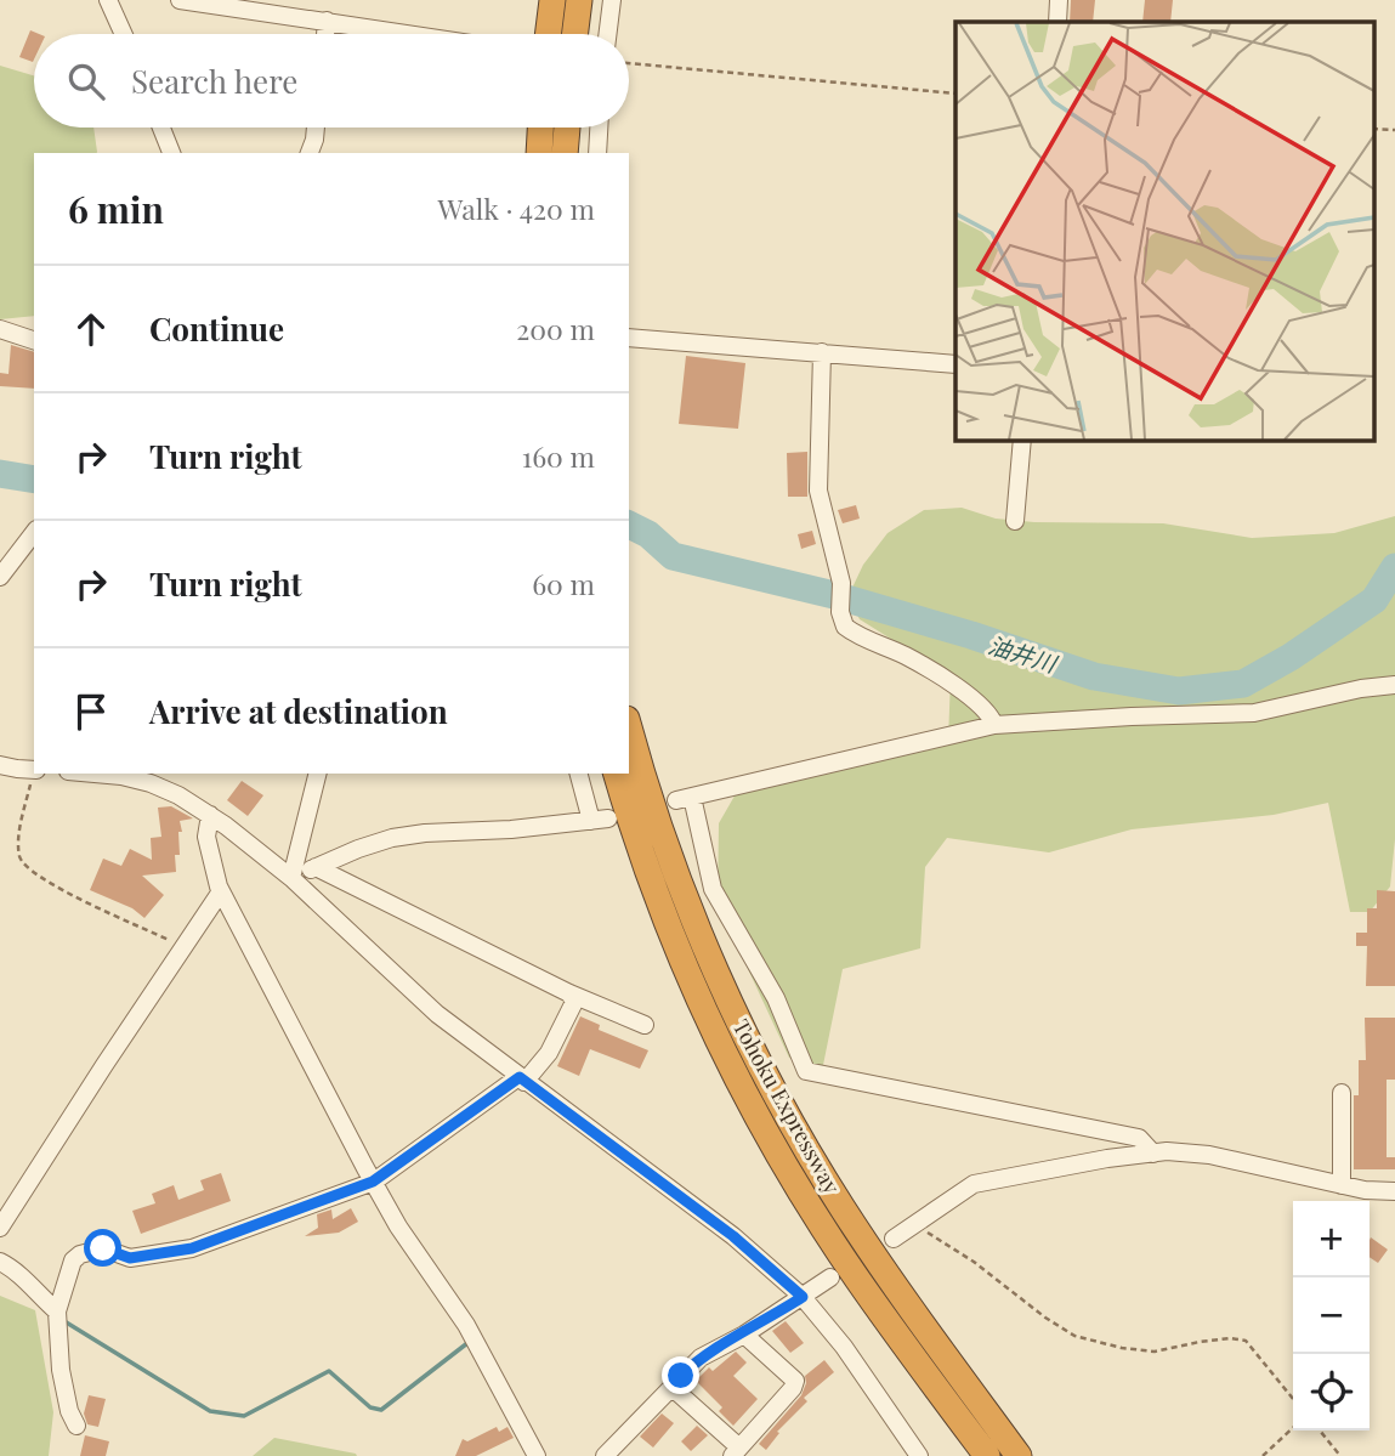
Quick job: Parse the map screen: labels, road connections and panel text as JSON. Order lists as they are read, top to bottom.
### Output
{
  "streets": {
    "highway": ["Tohoku Expressway"]
  },
  "water": ["油井川"],
  "page": {
    "search": "Search here",
    "heading": ["6 min", "Walk · 420 m"],
    "list": [
      ["Continue", "200 m"],
      ["Turn right", "160 m"],
      ["Turn right", "60 m"],
      "Arrive at destination"
    ],
    "map_buttons": ["+", "−"]
  }
}
